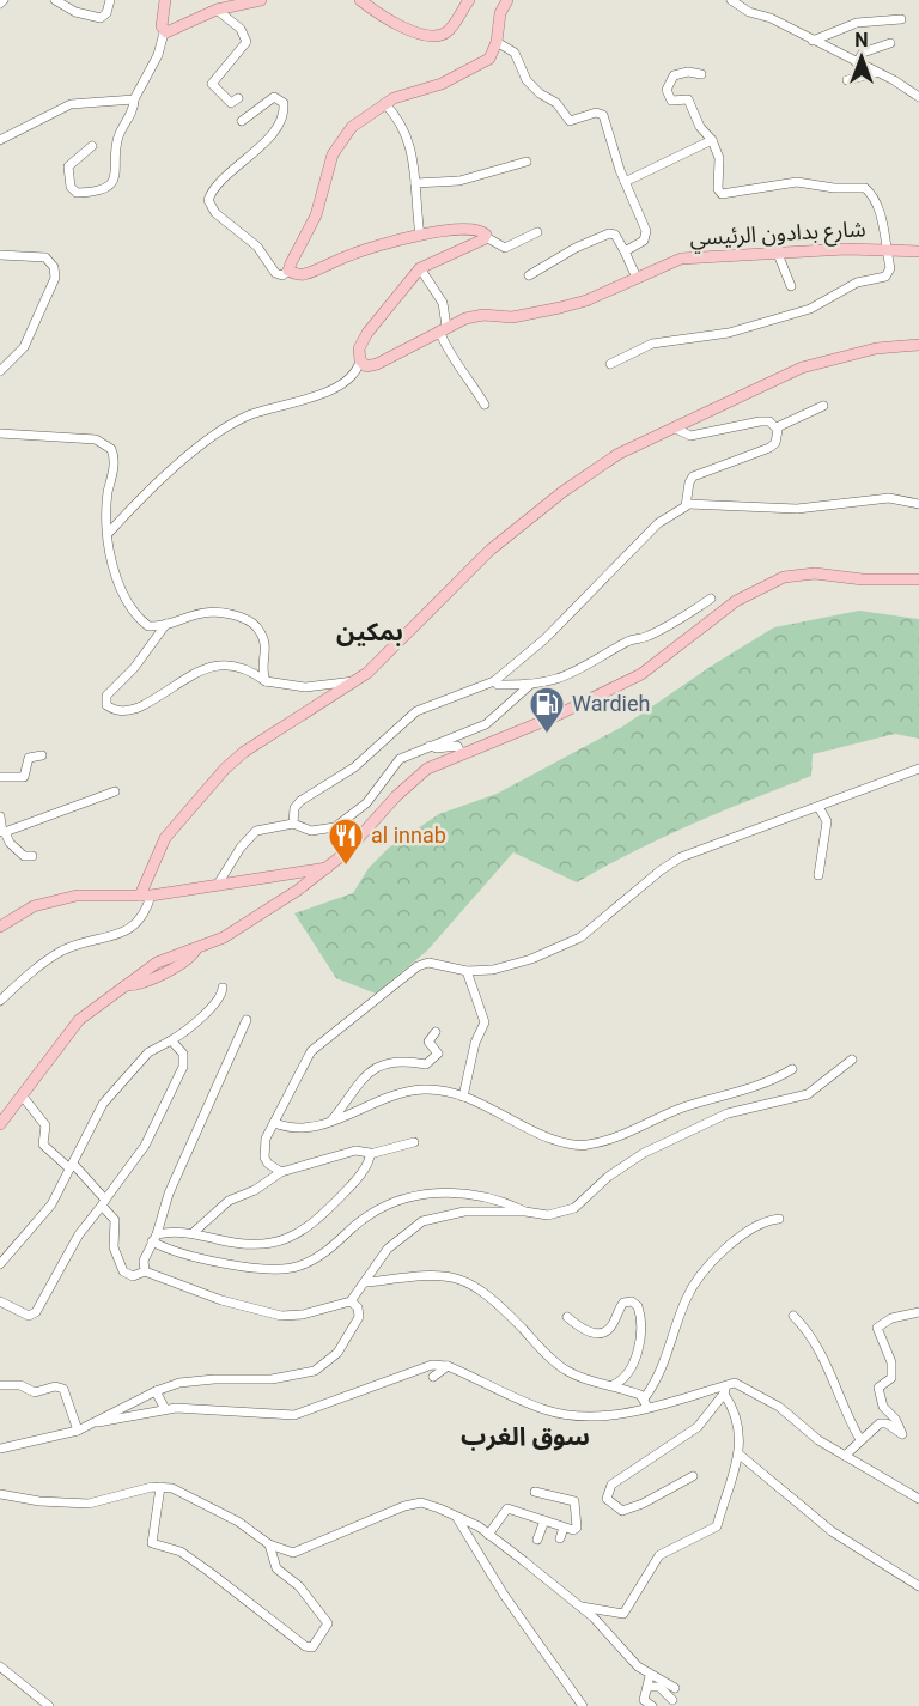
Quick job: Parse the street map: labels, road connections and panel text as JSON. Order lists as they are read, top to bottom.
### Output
{
  "streets": {
    "main road": ["شارع بدادون الرئيسي"]
  },
  "districts": ["بمكين", "سوق الغرب"],
  "places": {
    "fuel station": ["Wardieh"],
    "restaurant": ["al innab"]
  },
  "north": "top"
}
